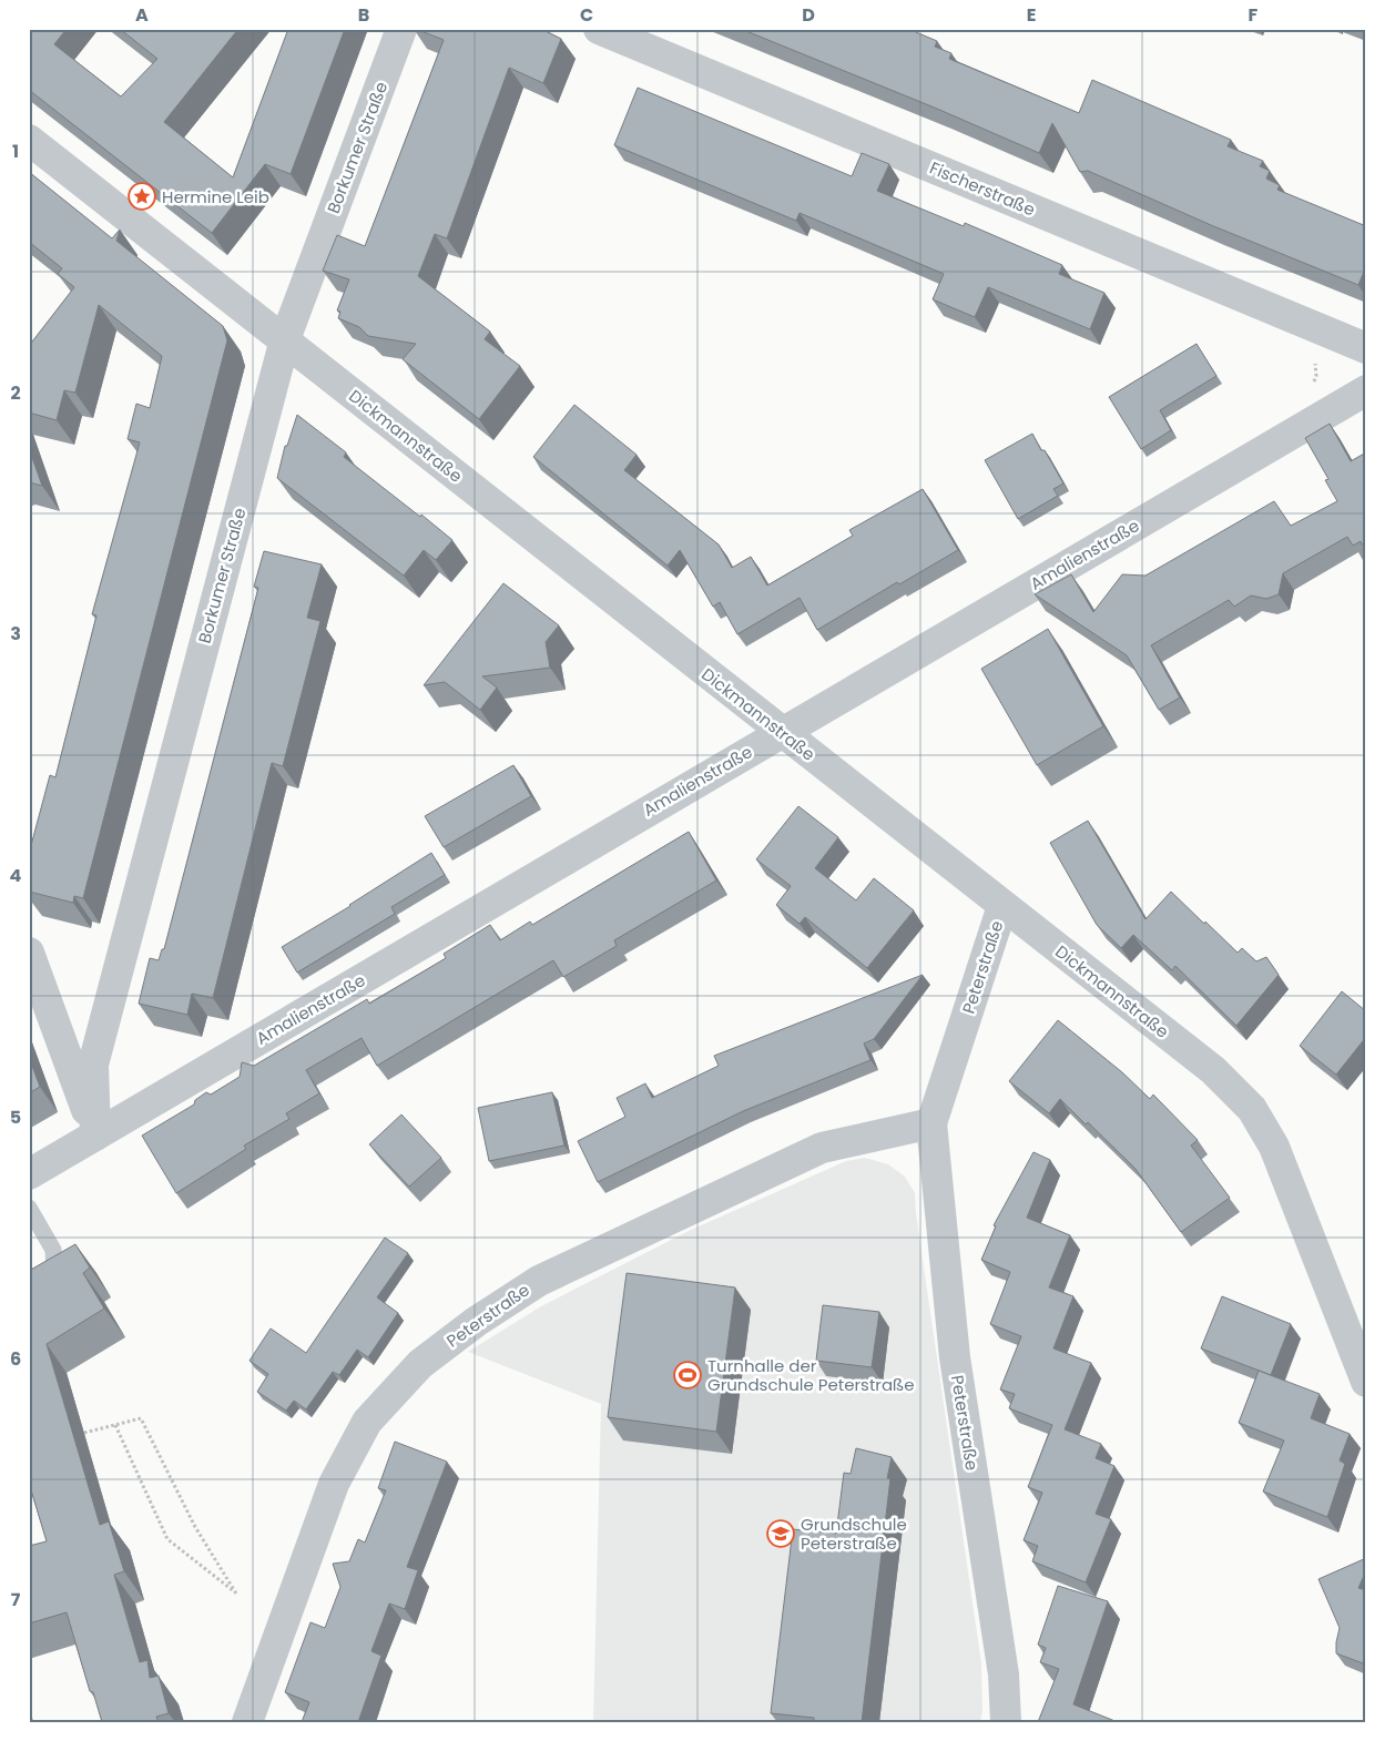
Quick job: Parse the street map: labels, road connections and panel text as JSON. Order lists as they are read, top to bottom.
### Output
{
  "streets": {
    "street": [
      "Borkumer Straße",
      "Fischerstraße",
      "Dickmannstraße",
      "Amalienstraße",
      "Peterstraße"
    ]
  },
  "crossings": [
    ["Borkumer Straße", "Dickmannstraße"],
    ["Borkumer Straße", "Amalienstraße"],
    ["Dickmannstraße", "Amalienstraße"],
    ["Dickmannstraße", "Peterstraße"]
  ],
  "places": {
    "place": ["Hermine Leib"],
    "sports": ["Turnhalle der Grundschule Peterstraße"],
    "school or university": ["Grundschule Peterstraße"]
  },
  "grid": {
    "columns": [
      "A",
      "B",
      "C",
      "D",
      "E",
      "F"
    ],
    "rows": [
      "1",
      "2",
      "3",
      "4",
      "5",
      "6",
      "7"
    ]
  }
}
